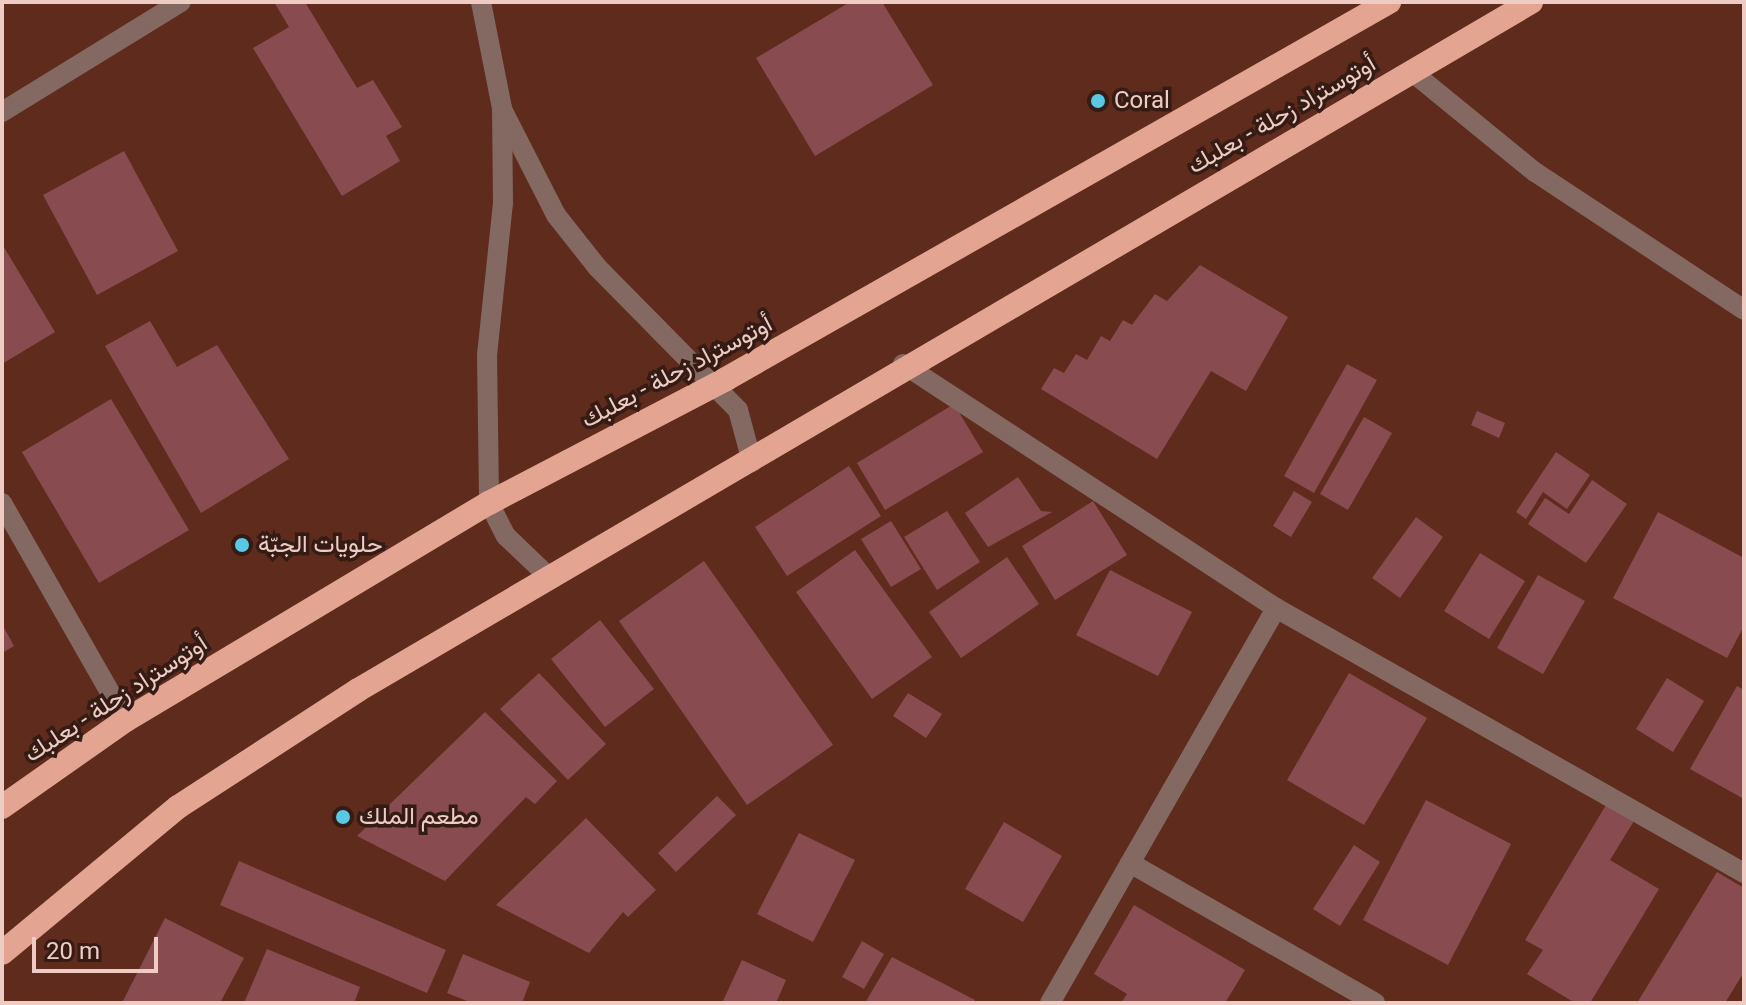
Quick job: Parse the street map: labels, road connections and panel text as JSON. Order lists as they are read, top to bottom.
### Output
{
  "streets": {
    "highway": ["أوتوستراد زحلة - بعلبك"]
  },
  "places": ["Coral", "حلويات الجبّة", "مطعم الملك"],
  "scale_bar": "20 m"
}
